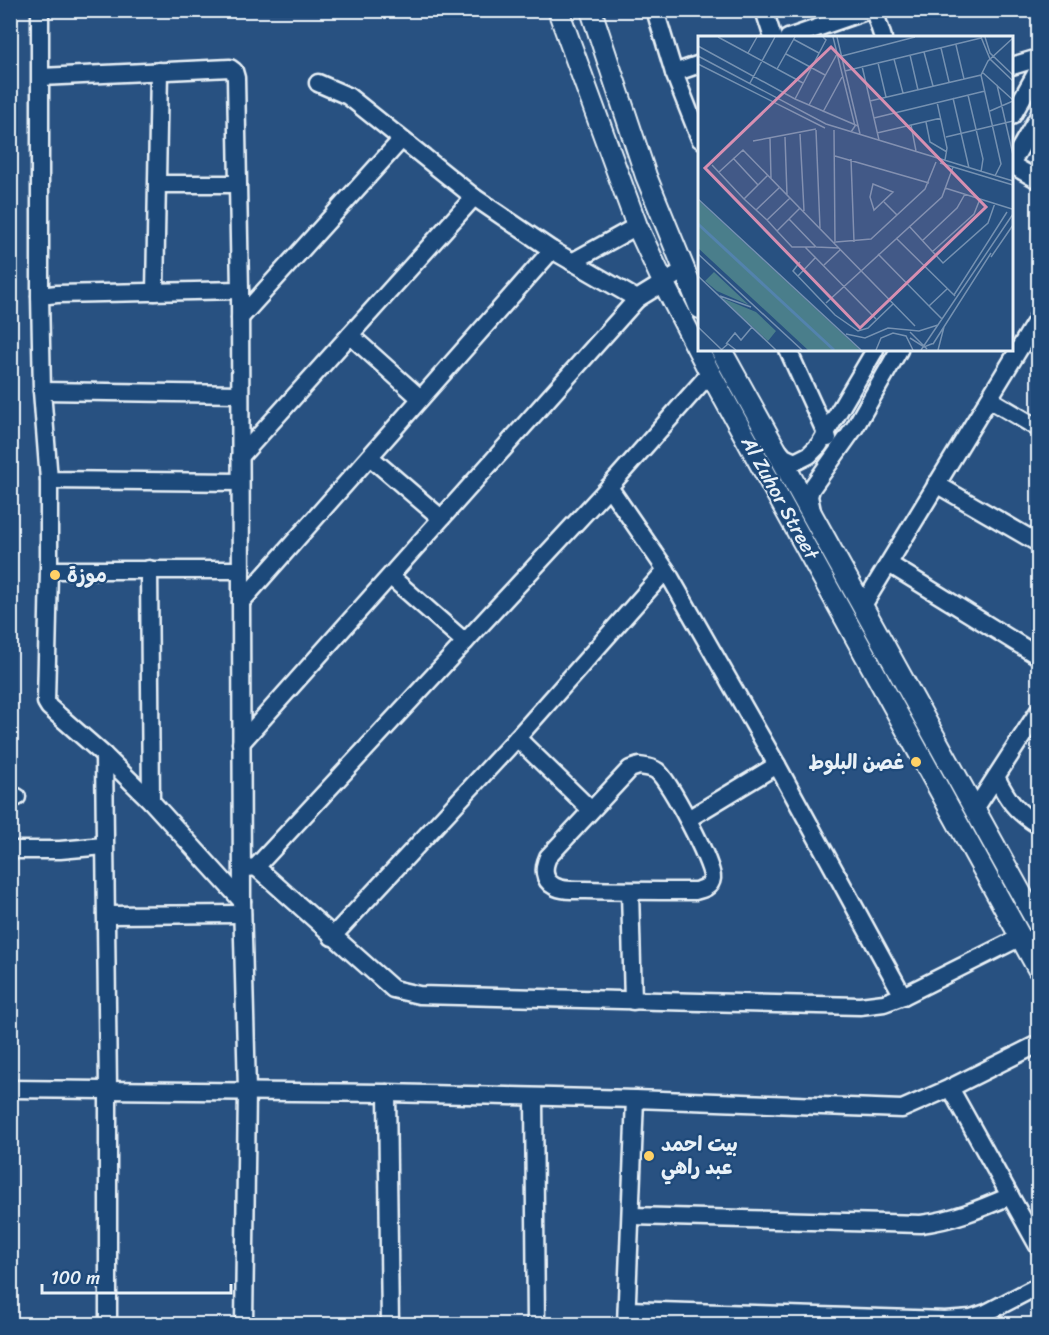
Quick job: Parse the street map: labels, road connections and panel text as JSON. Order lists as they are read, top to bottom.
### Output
{
  "streets": {
    "main road": ["Al Zuhor Street"]
  },
  "places": ["موزة", "غصن البلوط", "بيت احمد عبد راهي"],
  "scale_bar": "100 m"
}
